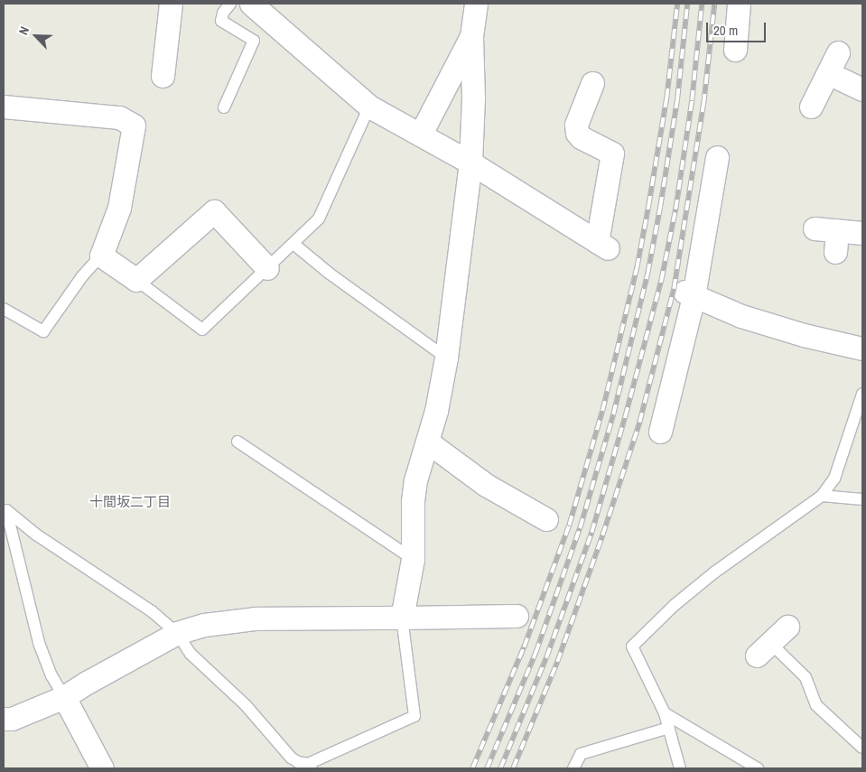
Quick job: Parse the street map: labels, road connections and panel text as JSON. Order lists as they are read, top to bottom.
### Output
{
  "districts": ["十間坂二丁目"],
  "scale_bar": "20 m",
  "north": "top left"
}
